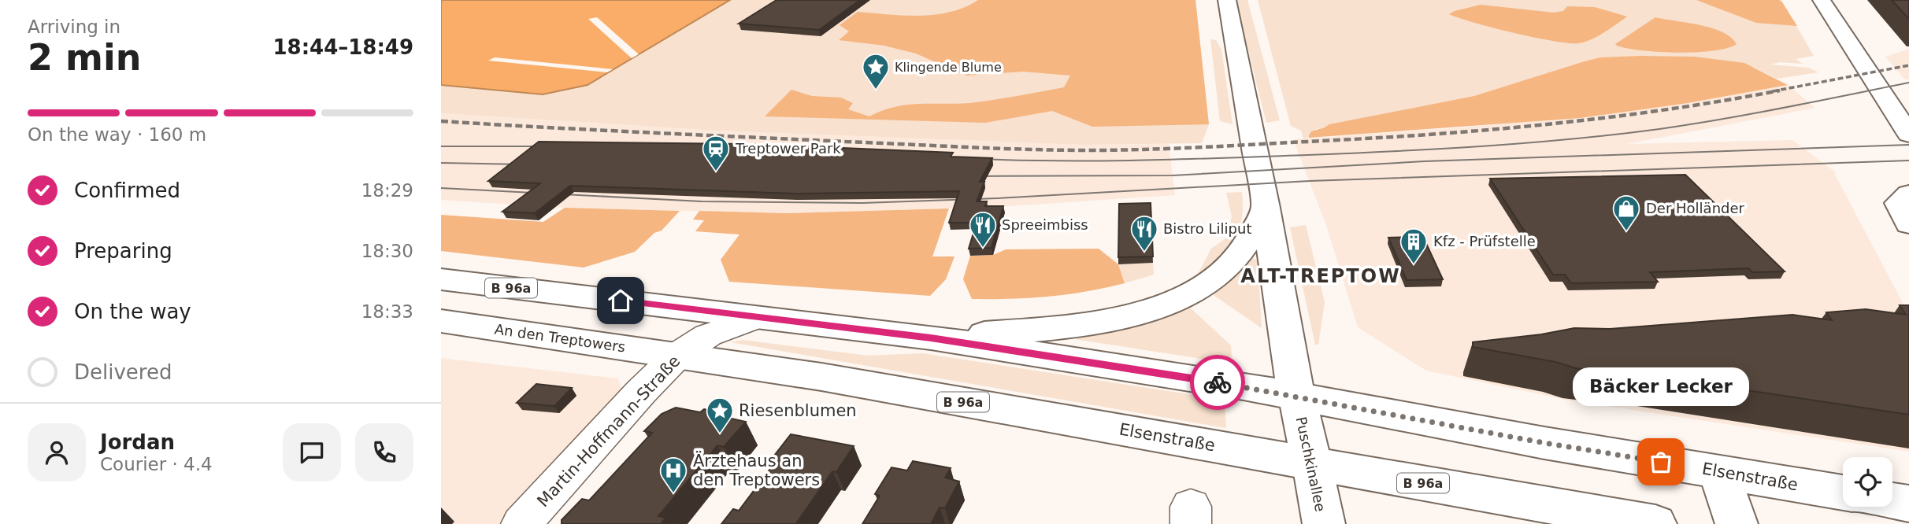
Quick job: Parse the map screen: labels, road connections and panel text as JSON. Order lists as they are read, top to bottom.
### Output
{
  "streets": {
    "main road": [
      "B 96a",
      "An den Treptowers",
      "Elsenstraße",
      "Puschkinallee"
    ],
    "street": ["Martin-Hoffmann-Straße"]
  },
  "crossings": [
    ["B 96a", "Martin-Hoffmann-Straße"],
    ["B 96a", "Elsenstraße"],
    ["An den Treptowers", "Martin-Hoffmann-Straße"],
    ["An den Treptowers", "Elsenstraße"],
    ["Martin-Hoffmann-Straße", "Elsenstraße"],
    ["Elsenstraße", "Puschkinallee"]
  ],
  "districts": ["ALT-TREPTOW"],
  "places": {
    "place": ["Klingende Blume", "Riesenblumen"],
    "station": ["Treptower Park"],
    "shop": ["Der Holländer"],
    "restaurant": ["Spreeimbiss", "Bistro Liliput"],
    "building": ["Kfz - Prüfstelle"],
    "other": ["Bäcker Lecker"],
    "hospital": ["Ärztehaus an den Treptowers"]
  },
  "page": {
    "heading": ["2 min", "Arriving in", "18:44–18:49"],
    "panel": ["Jordan", "Courier · 4.4"],
    "bar": "On the way · 160 m",
    "list": [
      ["Confirmed", "18:29"],
      ["Preparing", "18:30"],
      ["On the way", "18:33"],
      "Delivered"
    ],
    "bubble": "Bäcker Lecker"
  }
}
